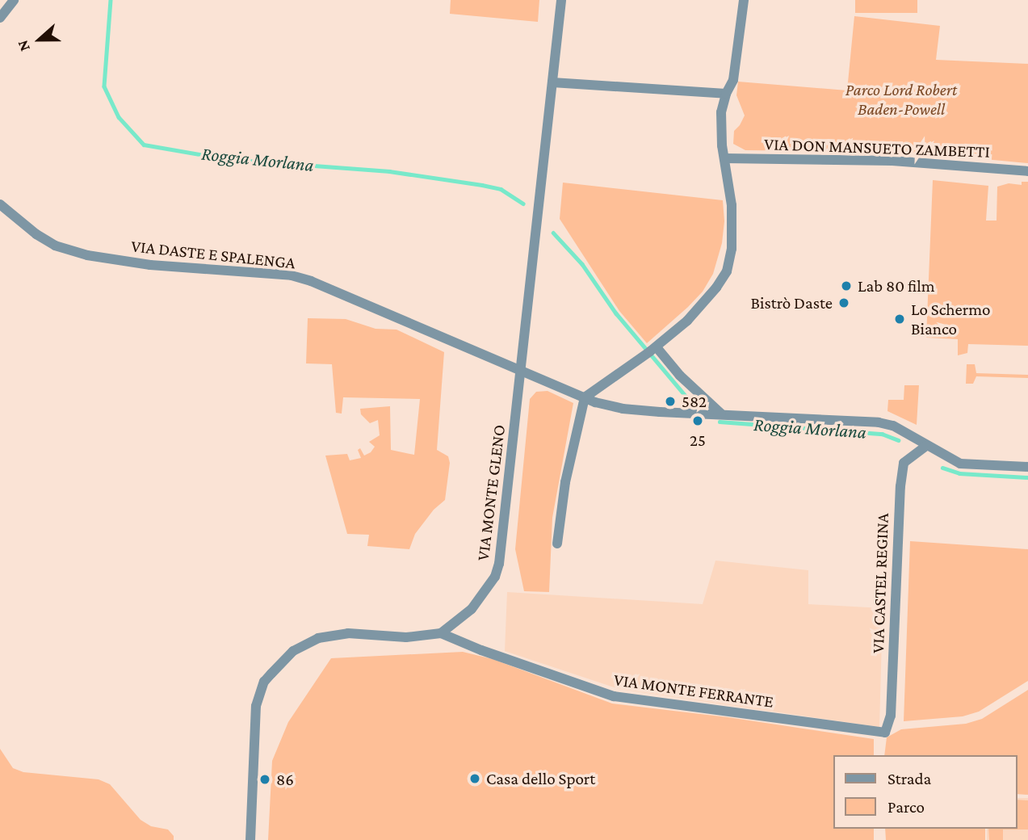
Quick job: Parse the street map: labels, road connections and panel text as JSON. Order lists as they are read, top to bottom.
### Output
{
  "streets": {
    "street": [
      "VIA DON MANSUETO ZAMBETTI",
      "VIA DASTE E SPALENGA",
      "VIA MONTE GLENO",
      "VIA CASTEL REGINA",
      "VIA MONTE FERRANTE"
    ]
  },
  "crossings": [
    ["VIA DASTE E SPALENGA", "VIA MONTE GLENO"],
    ["VIA DASTE E SPALENGA", "VIA CASTEL REGINA"],
    ["VIA MONTE GLENO", "VIA MONTE FERRANTE"],
    ["VIA CASTEL REGINA", "VIA MONTE FERRANTE"]
  ],
  "water": ["Roggia Morlana"],
  "parks": ["Parco Lord Robert Baden-Powell"],
  "places": [
    "Lab 80 film",
    "Bistrò Daste",
    "Lo Schermo Bianco",
    "582",
    "25",
    "Casa dello Sport",
    "86"
  ],
  "legend": ["Strada", "Parco"],
  "north": "left"
}
